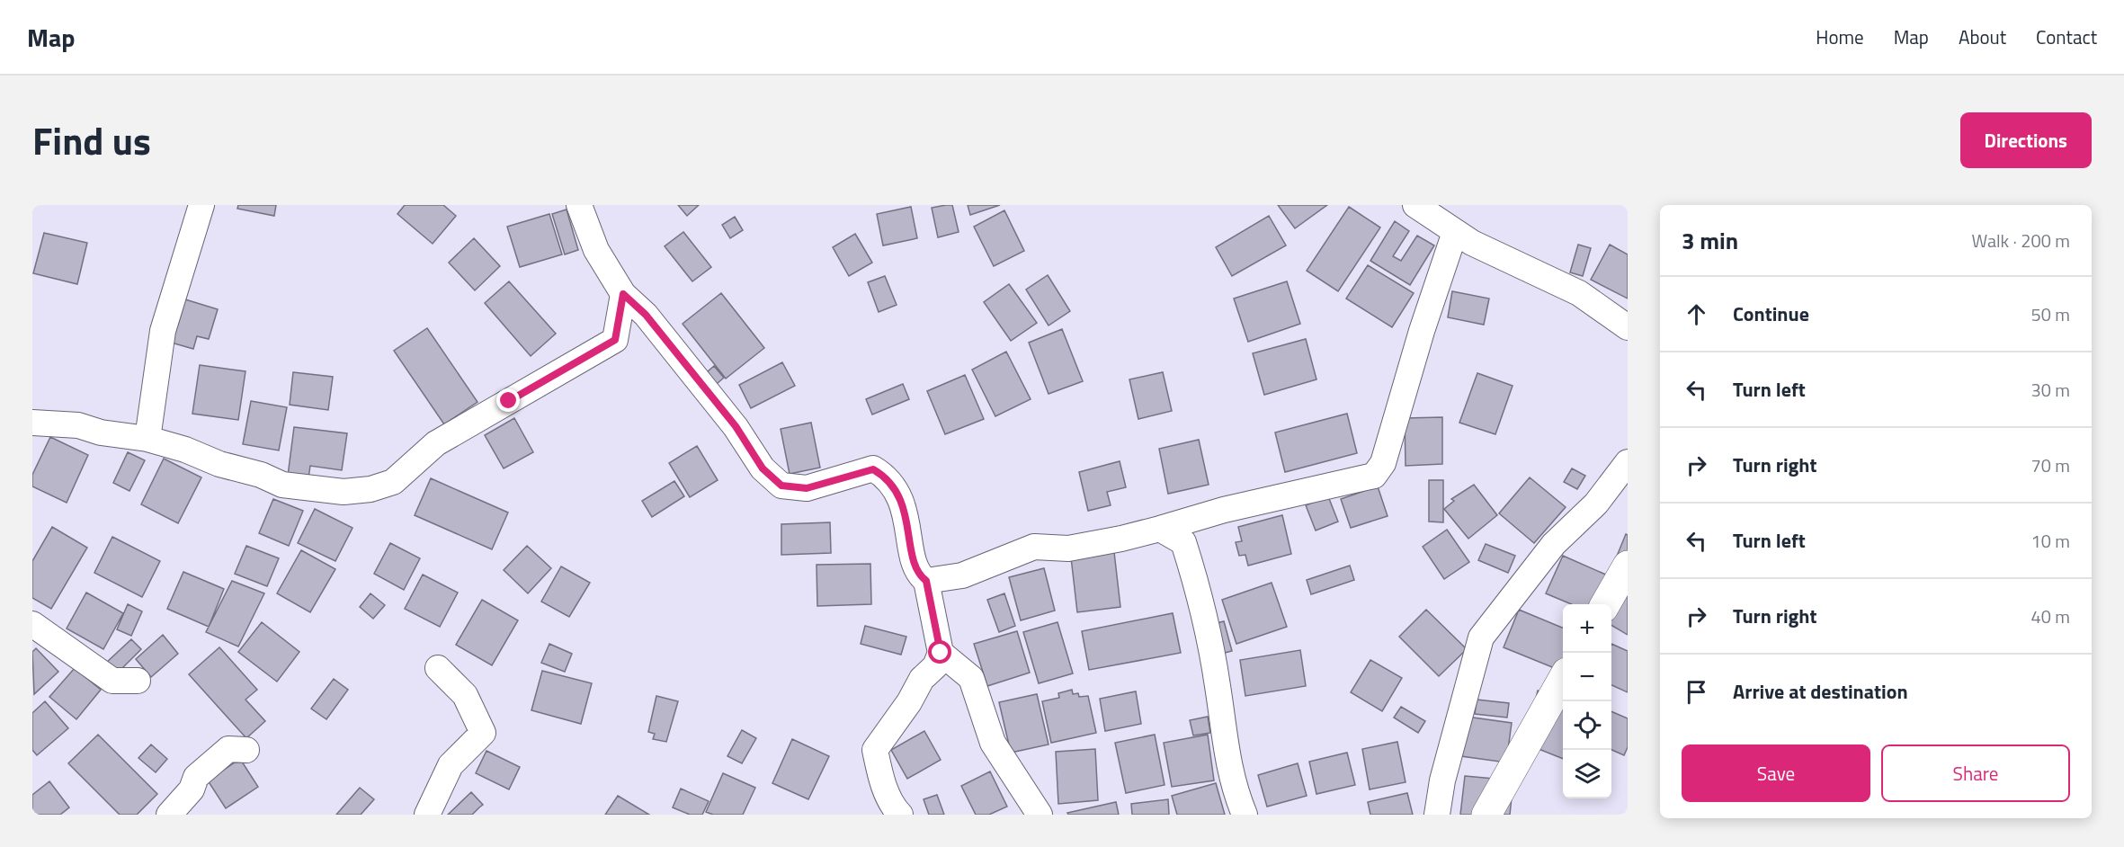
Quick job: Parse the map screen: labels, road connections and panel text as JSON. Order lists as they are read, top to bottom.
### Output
{
  "page": {
    "header": "Map",
    "nav": [
      "Home",
      "Map",
      "About",
      "Contact"
    ],
    "title": "Find us",
    "buttons": [
      "Directions",
      ["Save", "Share"]
    ],
    "heading": ["3 min", "Walk · 200 m"],
    "list": [
      ["Continue", "50 m"],
      ["Turn left", "30 m"],
      ["Turn right", "70 m"],
      ["Turn left", "10 m"],
      ["Turn right", "40 m"],
      "Arrive at destination"
    ],
    "map_buttons": ["+", "−"]
  }
}
